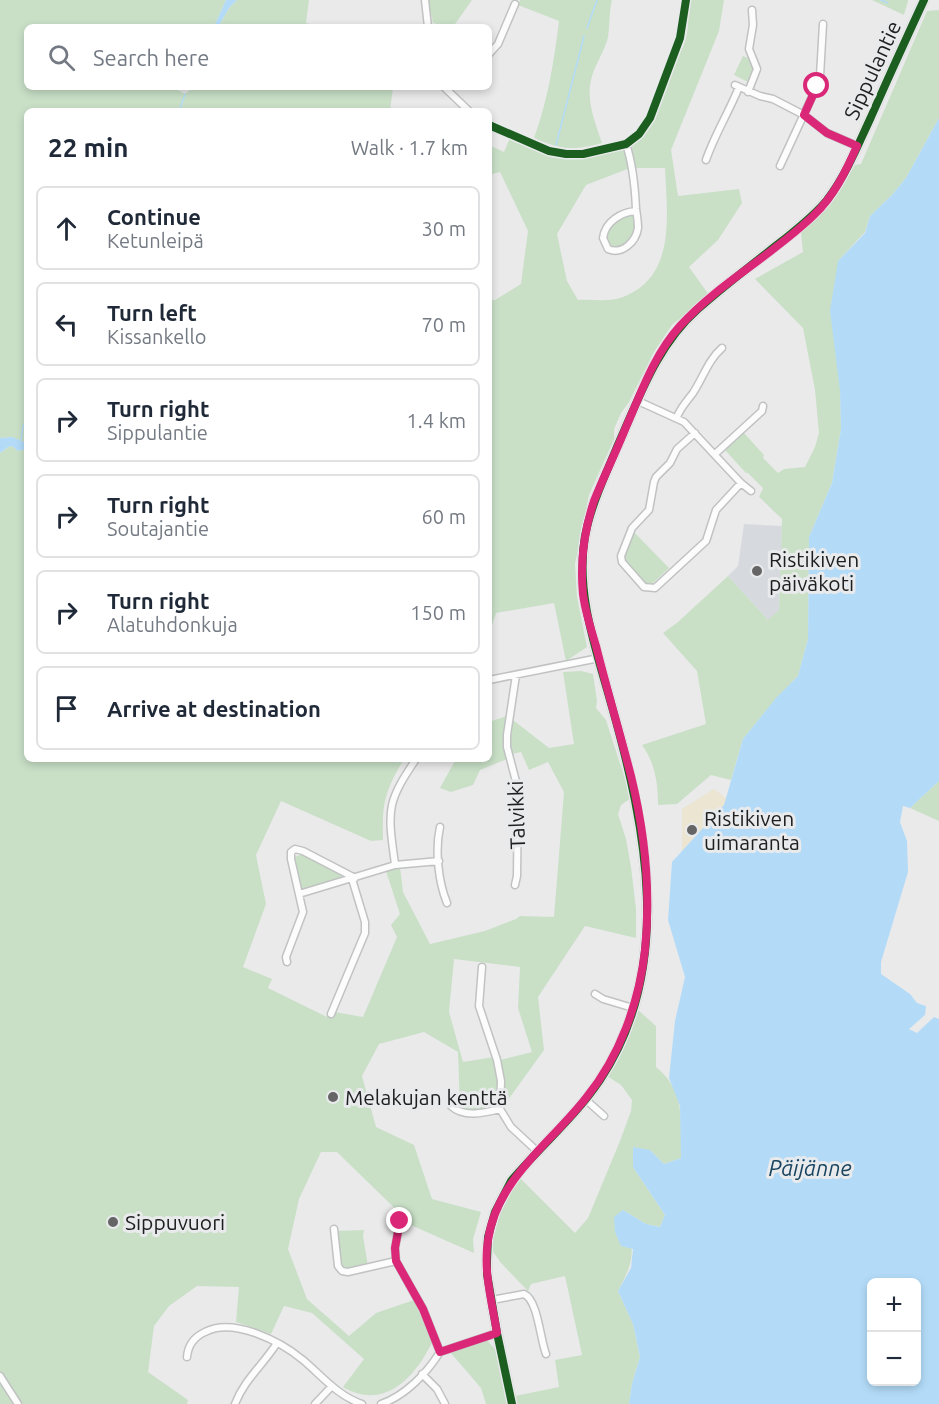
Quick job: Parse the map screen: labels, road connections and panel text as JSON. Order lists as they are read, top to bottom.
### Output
{
  "streets": {
    "street": ["Sippulantie", "Talvikki"]
  },
  "water": ["Päijänne"],
  "places": [
    "Ristikiven päiväkoti",
    "Ristikiven uimaranta",
    "Melakujan kenttä",
    "Sippuvuori"
  ],
  "page": {
    "search": "Search here",
    "heading": ["22 min", "Walk · 1.7 km"],
    "list": [
      ["Continue", "Ketunleipä", "30 m"],
      ["Turn left", "Kissankello", "70 m"],
      ["Turn right", "Sippulantie", "1.4 km"],
      ["Turn right", "Soutajantie", "60 m"],
      ["Turn right", "Alatuhdonkuja", "150 m"],
      "Arrive at destination"
    ],
    "map_buttons": ["+", "−"]
  }
}
